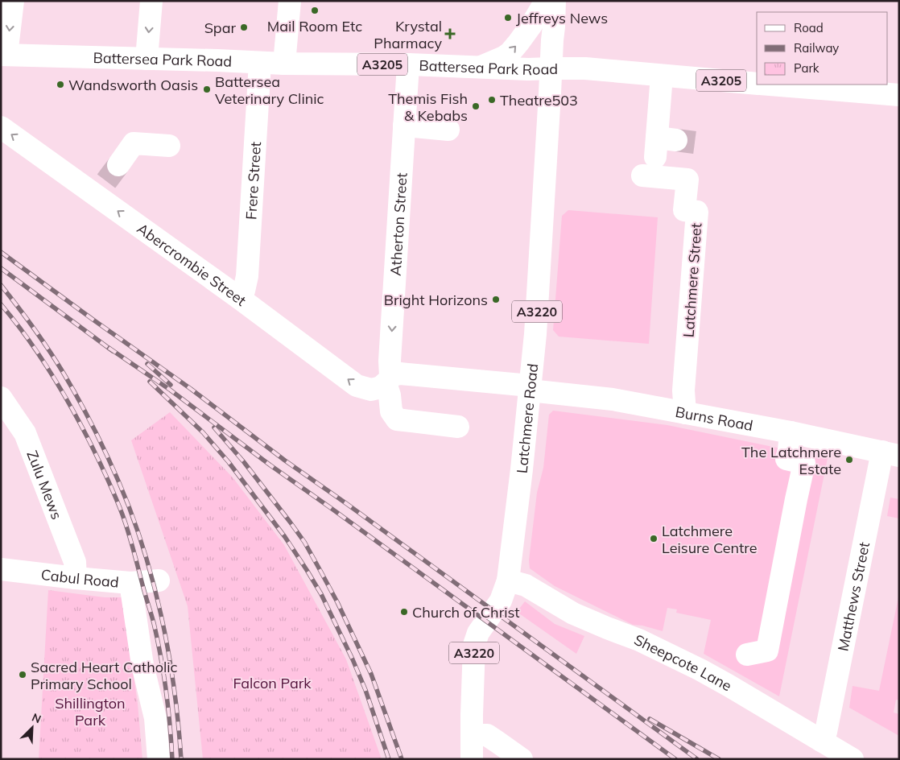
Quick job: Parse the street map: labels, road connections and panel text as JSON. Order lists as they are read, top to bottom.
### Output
{
  "streets": {
    "main road": [
      "Battersea Park Road",
      "A3205",
      "Frere Street",
      "Atherton Street",
      "Abercrombie Street",
      "Latchmere Street",
      "A3220",
      "Latchmere Road",
      "Burns Road",
      "Zulu Mews",
      "Cabul Road",
      "Matthews Street",
      "Sheepcote Lane"
    ]
  },
  "crossings": [
    ["Battersea Park Road", "Frere Street"],
    ["Battersea Park Road", "Atherton Street"],
    ["Battersea Park Road", "A3220"],
    ["Battersea Park Road", "Latchmere Road"],
    ["Frere Street", "Abercrombie Street"],
    ["Atherton Street", "Abercrombie Street"],
    ["Abercrombie Street", "Burns Road"],
    ["Latchmere Street", "Burns Road"],
    ["A3220", "Latchmere Road"],
    ["Latchmere Road", "Burns Road"],
    ["Latchmere Road", "Sheepcote Lane"],
    ["Burns Road", "Matthews Street"],
    ["Zulu Mews", "Cabul Road"],
    ["Matthews Street", "Sheepcote Lane"]
  ],
  "one_way": ["Atherton Street", "Abercrombie Street"],
  "parks": ["Falcon Park", "Shillington Park"],
  "places": {
    "other": [
      "Mail Room Etc",
      "Jeffreys News",
      "Spar",
      "Wandsworth Oasis",
      "Battersea Veterinary Clinic",
      "Theatre503",
      "Themis Fish & Kebabs",
      "Bright Horizons",
      "The Latchmere Estate",
      "Latchmere Leisure Centre",
      "Church of Christ",
      "Sacred Heart Catholic Primary School"
    ],
    "health": ["Krystal Pharmacy"]
  },
  "legend": ["Road", "Railway", "Park"],
  "north": "top right"
}
